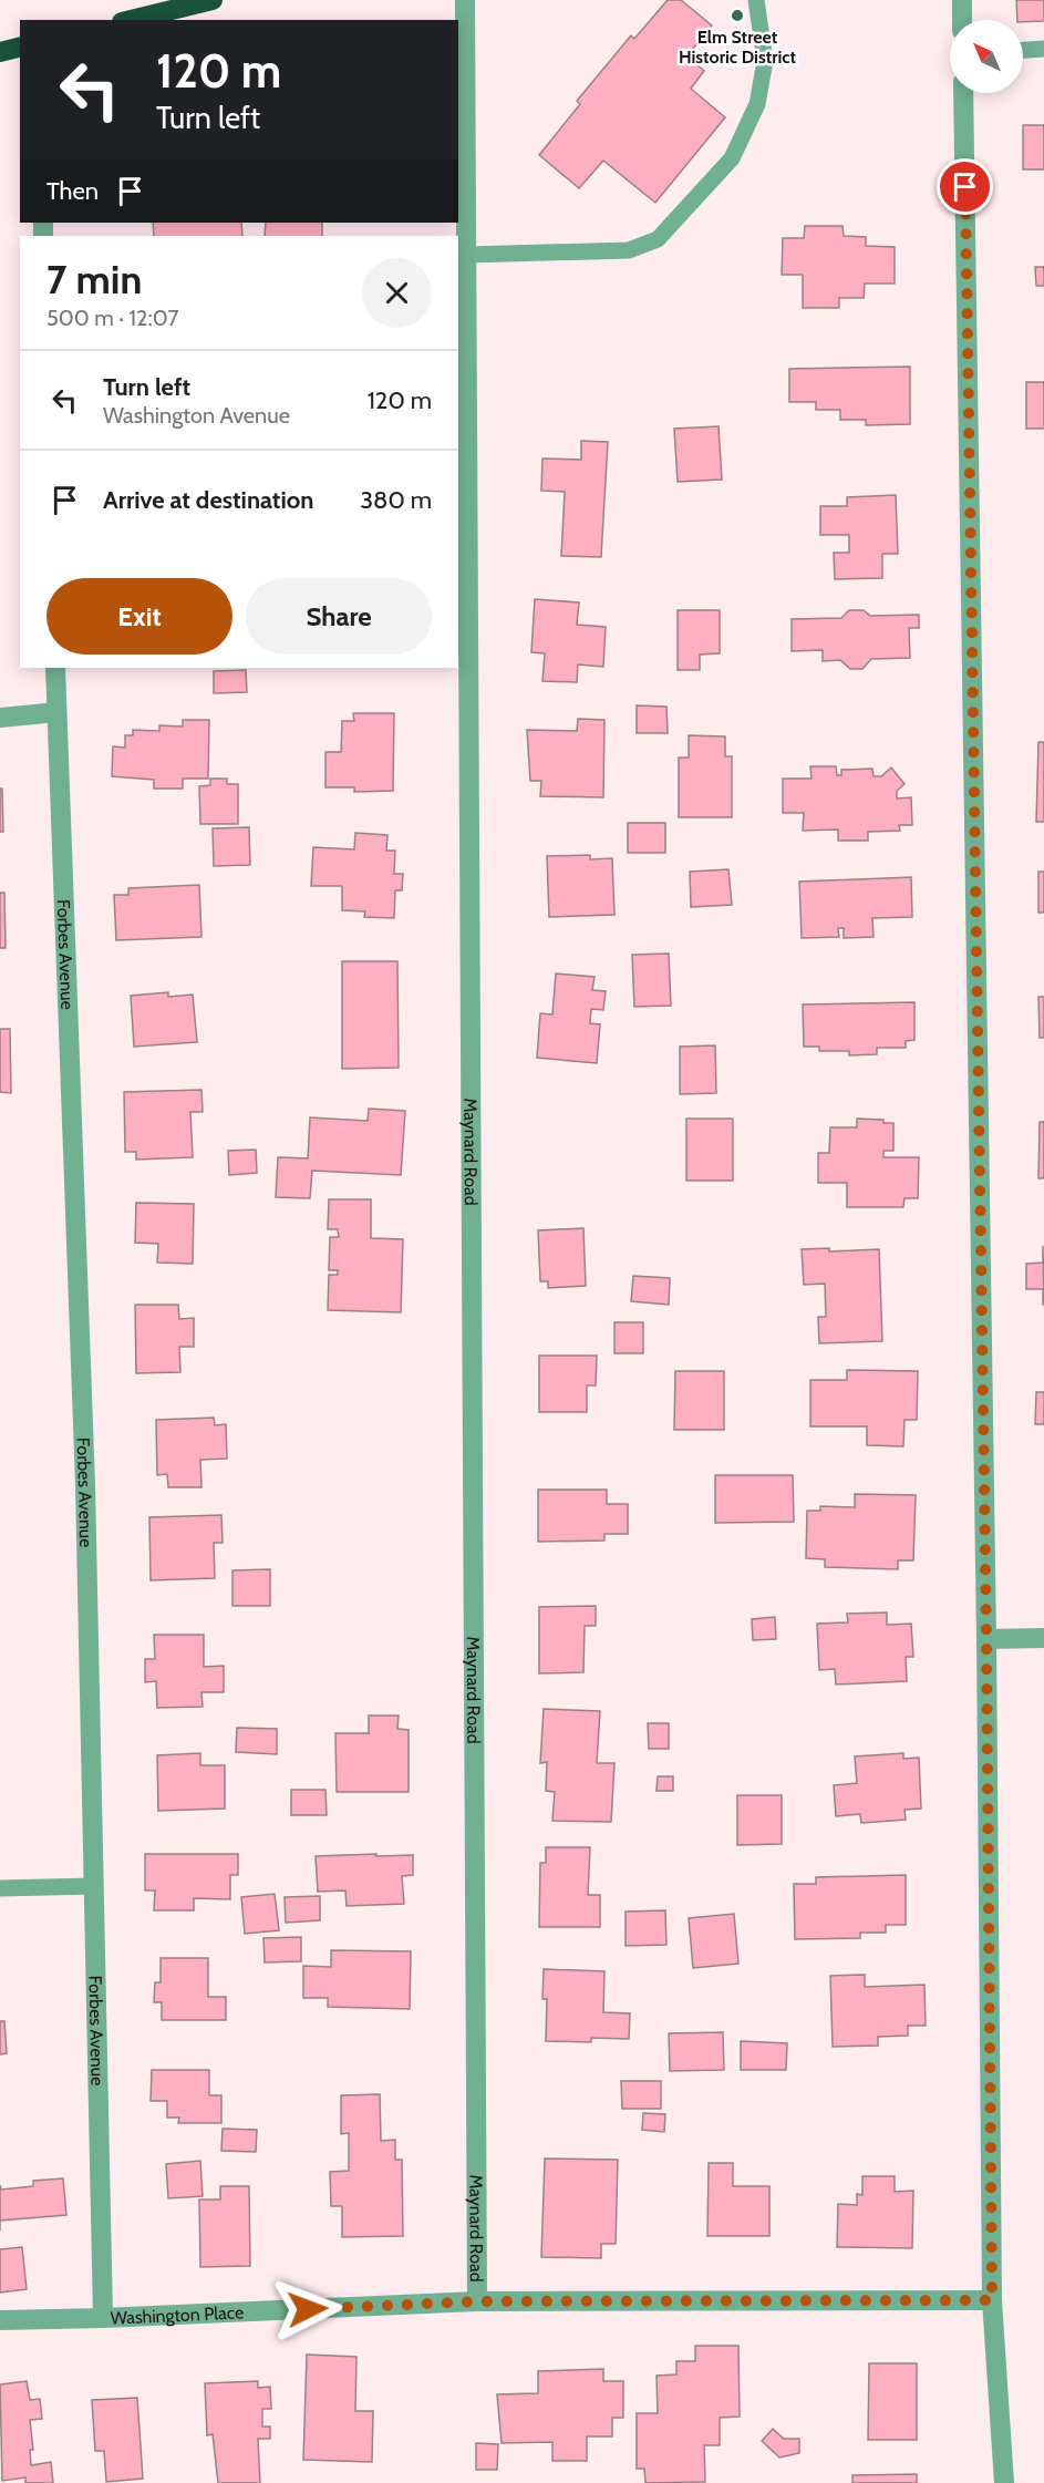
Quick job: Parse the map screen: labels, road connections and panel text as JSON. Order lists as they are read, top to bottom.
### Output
{
  "streets": {
    "street": ["Forbes Avenue", "Maynard Road", "Washington Place"]
  },
  "crossings": [
    ["Forbes Avenue", "Washington Place"],
    ["Maynard Road", "Washington Place"]
  ],
  "places": ["Elm Street Historic District"],
  "north": "top left",
  "page": {
    "turn": ["120 m", "Turn left"],
    "then": "Then",
    "heading": ["7 min", "500 m · 12:07"],
    "list": [
      {
        "name": "Turn left",
        "note": "Washington Avenue",
        "value": "120 m"
      },
      {
        "name": "Arrive at destination",
        "value": "380 m"
      }
    ],
    "buttons": ["Exit", "Share"]
  }
}
